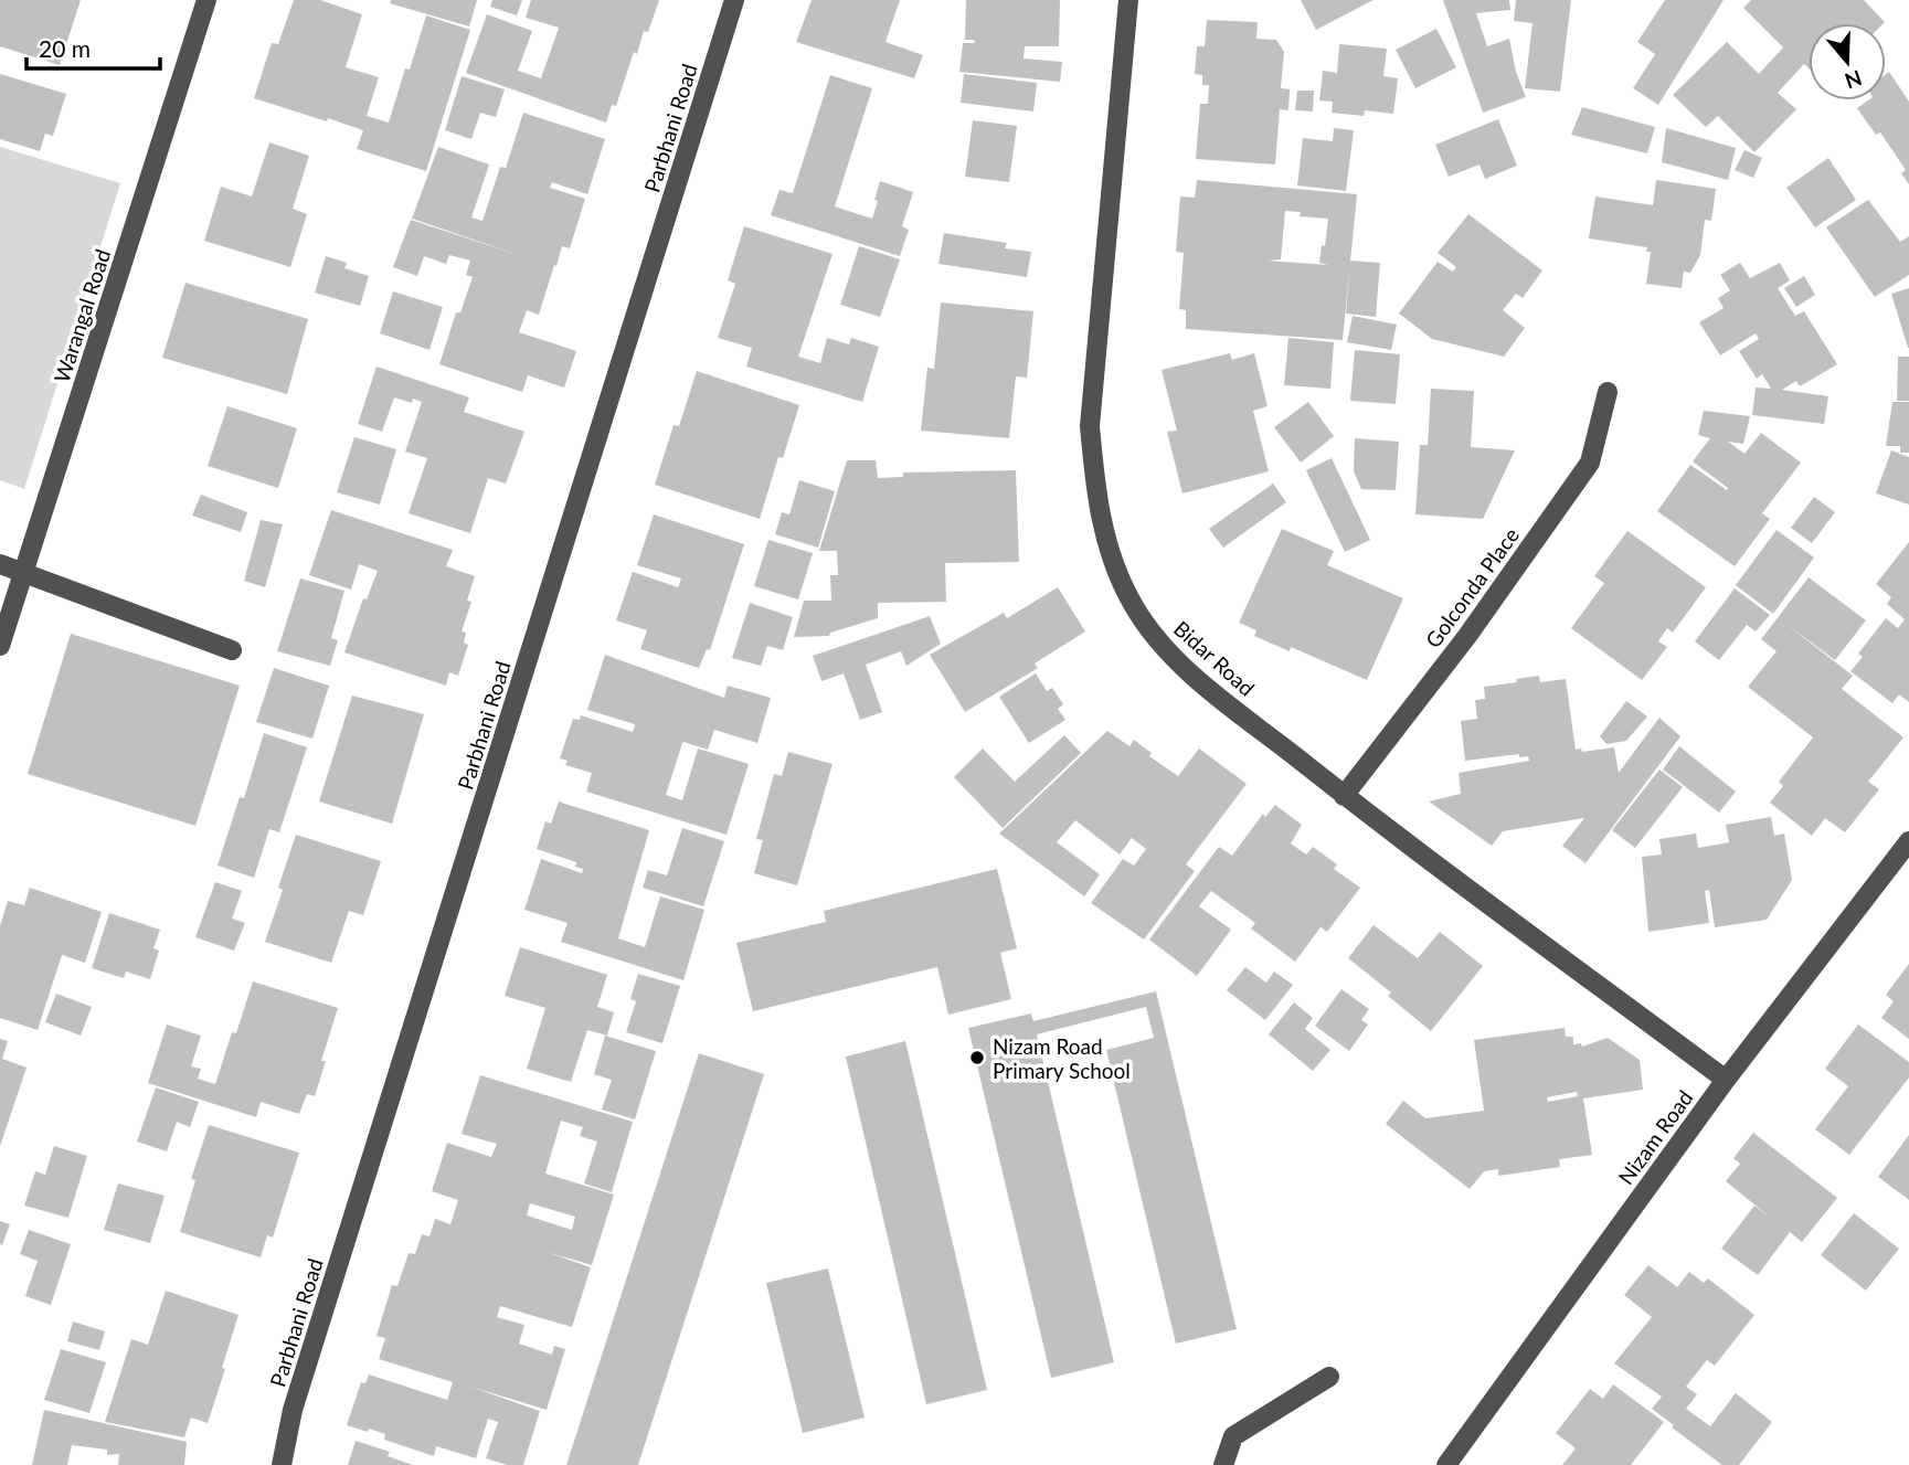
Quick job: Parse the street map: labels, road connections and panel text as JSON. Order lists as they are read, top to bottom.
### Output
{
  "streets": {
    "street": [
      "Parbhani Road",
      "Warangal Road",
      "Golconda Place",
      "Bidar Road",
      "Nizam Road"
    ]
  },
  "crossings": [
    ["Golconda Place", "Bidar Road"],
    ["Bidar Road", "Nizam Road"]
  ],
  "places": ["Nizam Road Primary School"],
  "scale_bar": "20 m",
  "north": "bottom"
}
